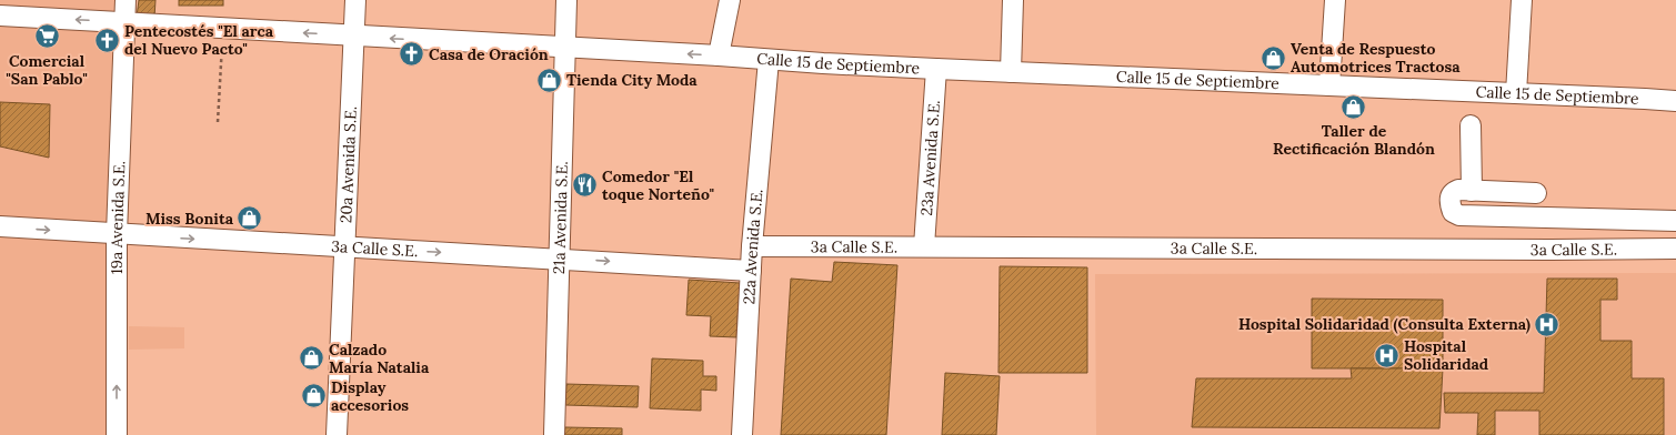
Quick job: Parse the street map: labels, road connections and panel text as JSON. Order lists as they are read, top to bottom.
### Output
{
  "streets": {
    "street": [
      "Calle 15 de Septiembre",
      "23a Avenida S.E.",
      "20a Avenida S.E.",
      "19a Avenida S.E.",
      "21a Avenida S.E.",
      "3a Calle S.E.",
      "22a Avenida S.E."
    ]
  },
  "crossings": [
    ["Calle 15 de Septiembre", "23a Avenida S.E."],
    ["Calle 15 de Septiembre", "20a Avenida S.E."],
    ["Calle 15 de Septiembre", "19a Avenida S.E."],
    ["Calle 15 de Septiembre", "21a Avenida S.E."],
    ["Calle 15 de Septiembre", "22a Avenida S.E."],
    ["23a Avenida S.E.", "3a Calle S.E."],
    ["20a Avenida S.E.", "3a Calle S.E."],
    ["19a Avenida S.E.", "3a Calle S.E."],
    ["21a Avenida S.E.", "3a Calle S.E."],
    ["3a Calle S.E.", "22a Avenida S.E."]
  ],
  "one_way": ["Calle 15 de Septiembre", "19a Avenida S.E.", "3a Calle S.E."],
  "places": {
    "supermarket": ["Comercial \"San Pablo\""],
    "church": ["Pentecostés \"El arca del Nuevo Pacto\"", "Casa de Oración"],
    "shop": [
      "Venta de Respuesto Automotrices Tractosa",
      "Tienda City Moda",
      "Taller de Rectificación Blandón",
      "Miss Bonita",
      "Calzado María Natalia",
      "Display accesorios"
    ],
    "restaurant": ["Comedor \"El toque Norteño\""],
    "hospital": ["Hospital Solidaridad (Consulta Externa)", "Hospital Solidaridad"]
  }
}
